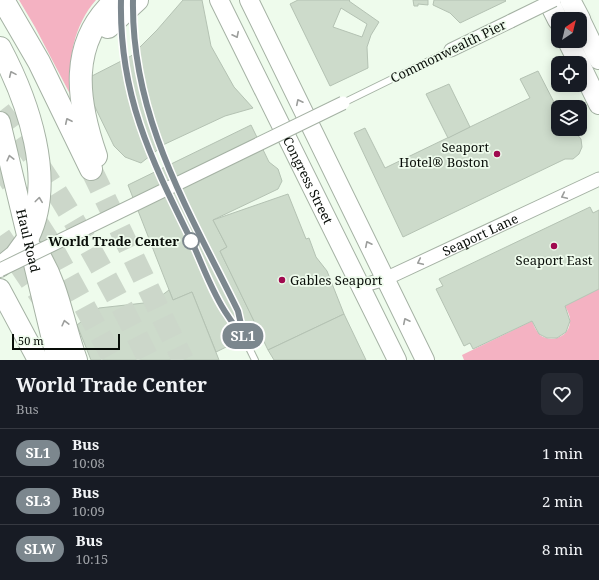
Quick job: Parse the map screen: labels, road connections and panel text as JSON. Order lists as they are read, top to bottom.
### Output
{
  "streets": {
    "main road": ["Congress Street", "Haul Road"],
    "street": ["Commonwealth Pier", "Seaport Lane"]
  },
  "crossings": [
    ["Congress Street", "Seaport Lane"]
  ],
  "one_way": ["Seaport Lane", "Haul Road"],
  "places": [
    "Seaport Hotel® Boston",
    "World Trade Center",
    "Seaport East",
    "Gables Seaport"
  ],
  "lines": ["bus line SL1"],
  "scale_bar": "50 m",
  "north": "top right",
  "page": {
    "on_map": "SL1",
    "scale": "50 m",
    "heading": ["World Trade Center", "Bus"],
    "list": [
      {
        "mark": "SL1",
        "name": "Bus",
        "note": "10:08",
        "value": "1 min"
      },
      {
        "mark": "SL3",
        "name": "Bus",
        "note": "10:09",
        "value": "2 min"
      },
      {
        "mark": "SLW",
        "name": "Bus",
        "note": "10:15",
        "value": "8 min"
      }
    ]
  }
}
